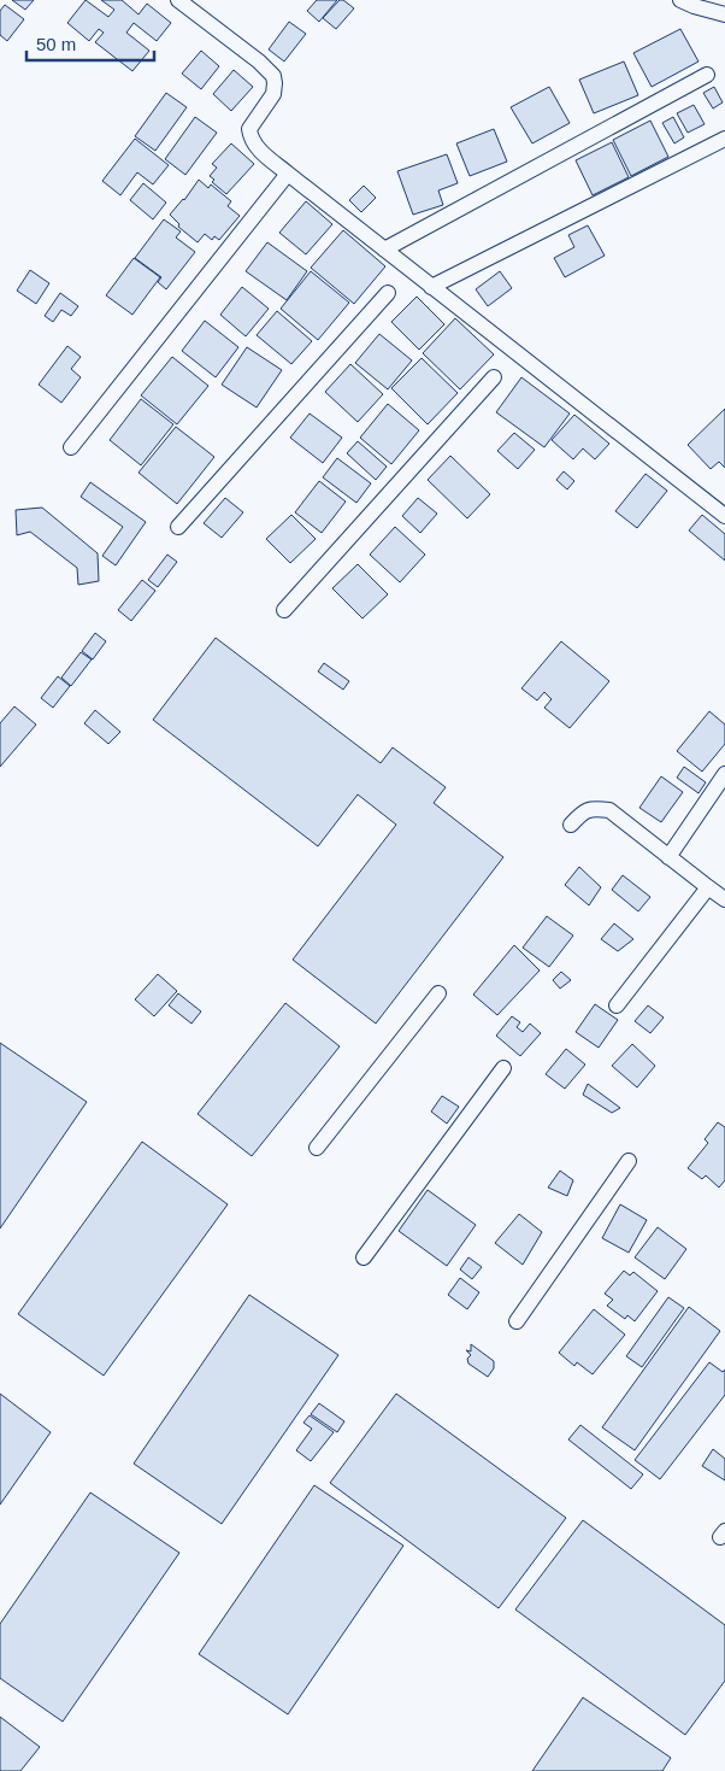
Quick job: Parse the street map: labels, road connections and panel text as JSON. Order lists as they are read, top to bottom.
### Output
{
  "scale_bar": "50 m"
}
